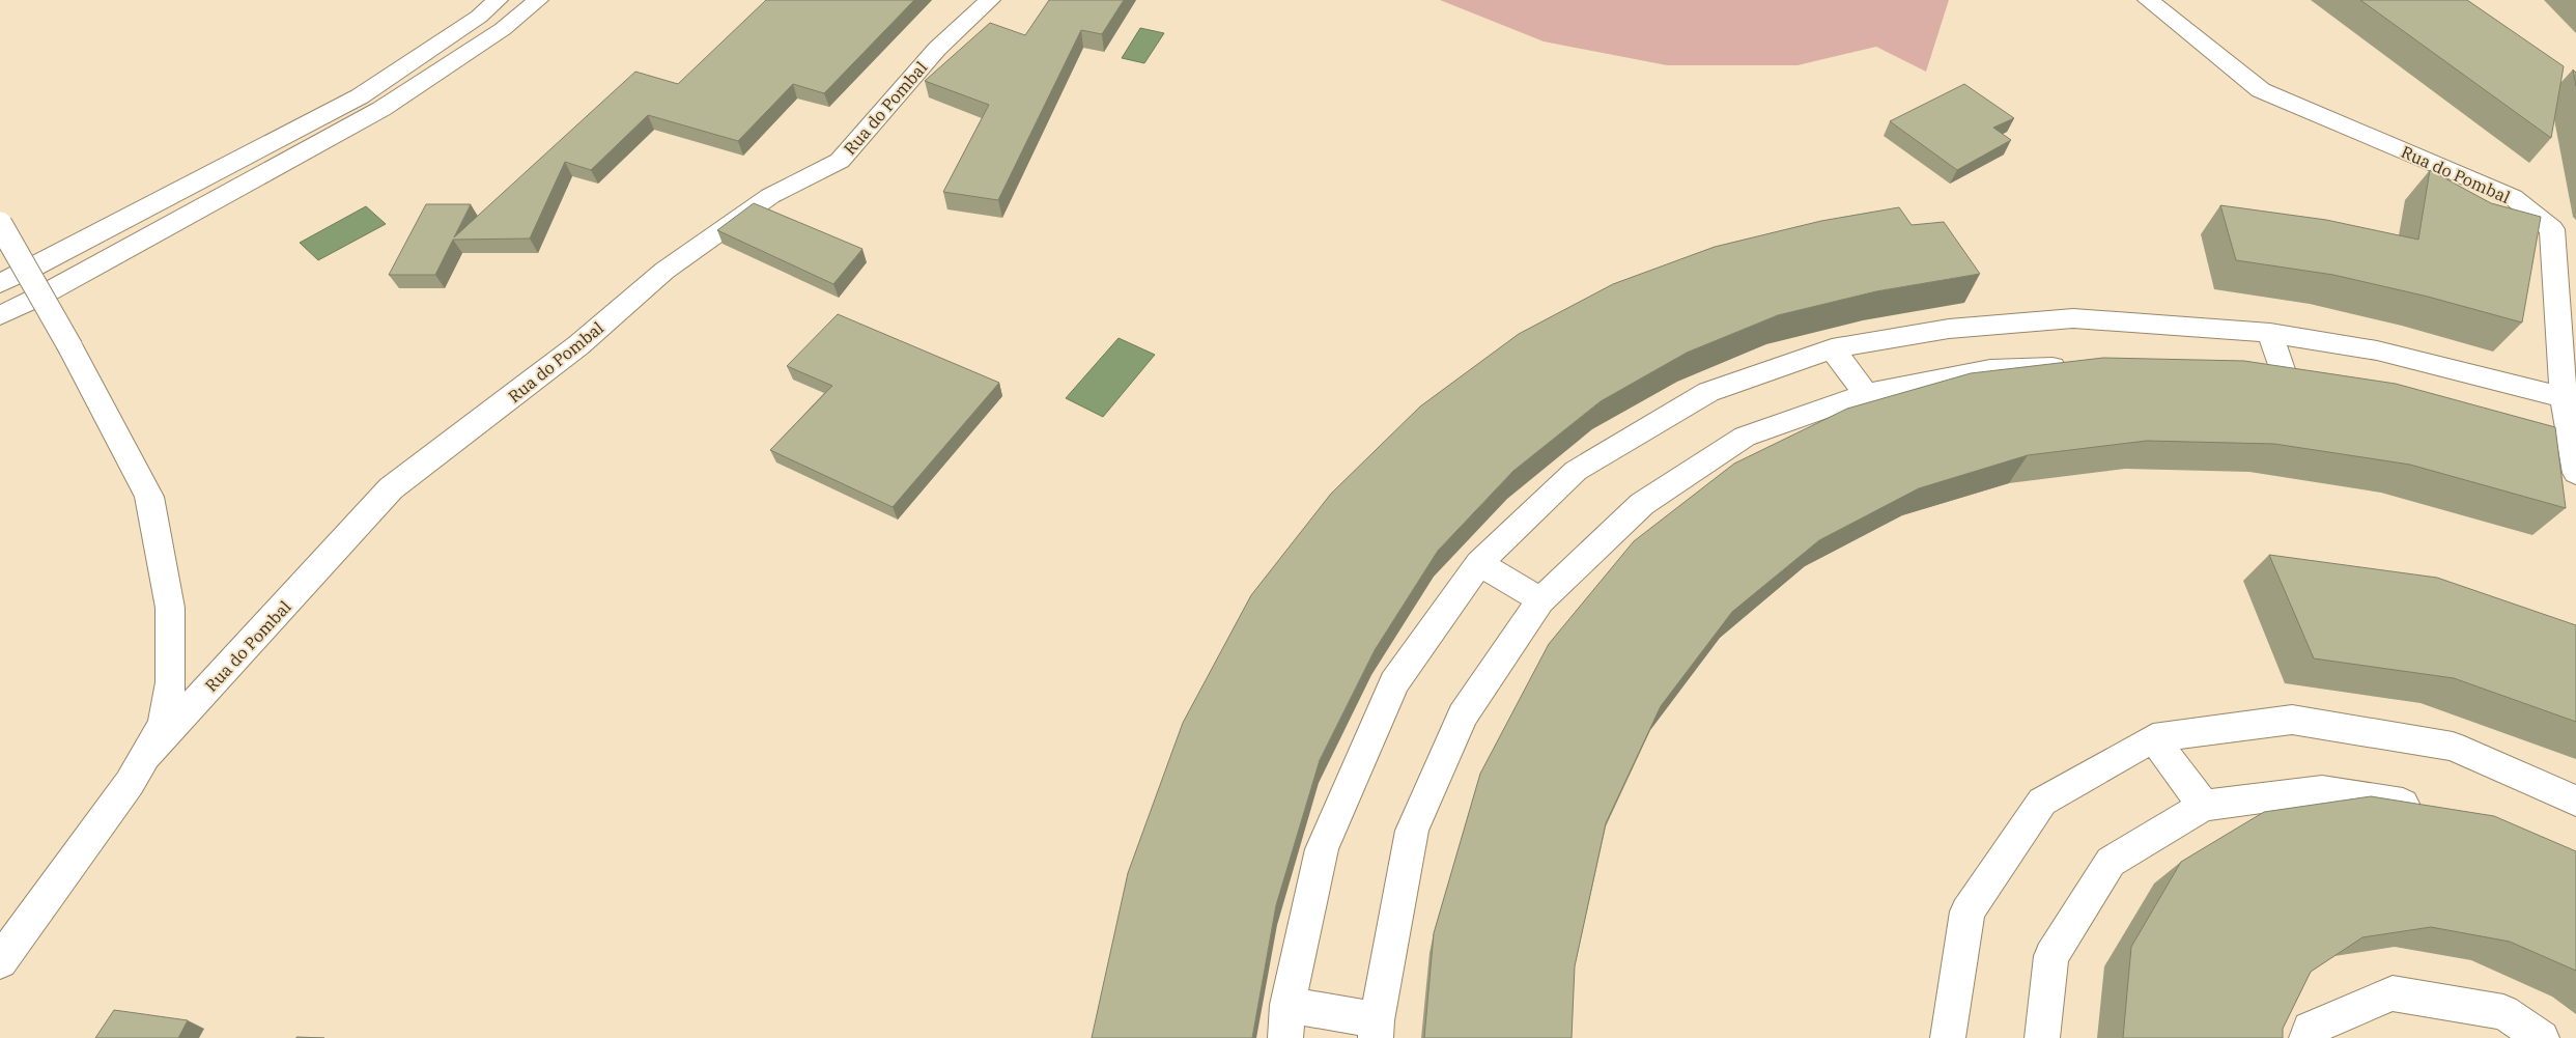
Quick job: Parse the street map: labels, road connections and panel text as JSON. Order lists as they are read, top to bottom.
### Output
{
  "streets": {
    "main road": ["Rua do Pombal"]
  }
}
